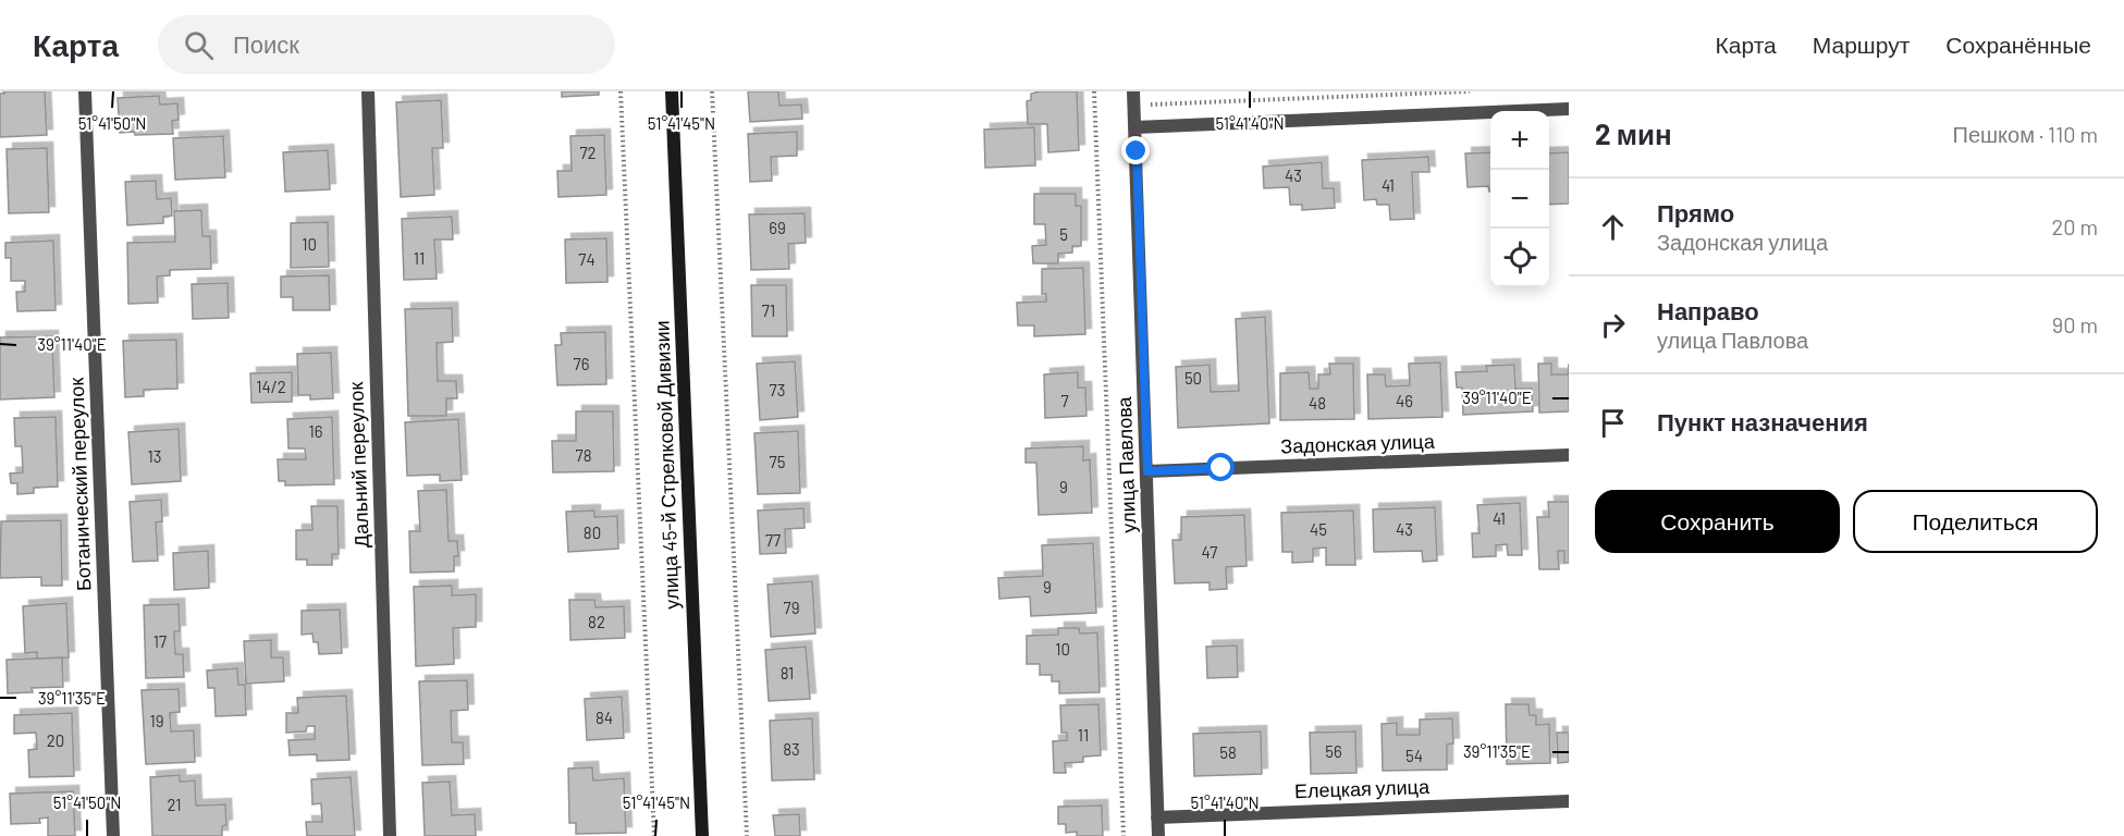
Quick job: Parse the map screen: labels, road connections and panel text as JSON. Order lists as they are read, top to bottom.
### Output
{
  "streets": {
    "main road": ["улица 45-й Стрелковой Дивизии"],
    "street": [
      "Задонская улица",
      "Дальний переулок",
      "улица Павлова",
      "Ботанический переулок",
      "Елецкая улица"
    ]
  },
  "crossings": [
    ["Задонская улица", "улица Павлова"],
    ["улица Павлова", "Елецкая улица"]
  ],
  "house_numbers": [
    "72",
    "43",
    "41",
    "69",
    "5",
    "10",
    "11",
    "74",
    "71",
    "76",
    "50",
    "14/2",
    "73",
    "7",
    "46",
    "48",
    "16",
    "78",
    "13",
    "75",
    "9",
    "41",
    "45",
    "43",
    "80",
    "77",
    "47",
    "9",
    "79",
    "82",
    "17",
    "10",
    "81",
    "84",
    "19",
    "11",
    "20",
    "83",
    "56",
    "58",
    "54",
    "21"
  ],
  "page": {
    "header": "Карта",
    "search": "Поиск",
    "nav": ["Карта", "Маршрут", "Сохранённые"],
    "heading": ["2 мин", "Пешком · 110 m"],
    "map_buttons": ["+", "−"],
    "list": [
      ["Прямо", "Задонская улица", "20 m"],
      ["Направо", "улица Павлова", "90 m"],
      "Пункт назначения"
    ],
    "buttons": ["Сохранить", "Поделиться"]
  },
  "coordinates": [
    "51°41'50\"N",
    "51°41'45\"N",
    "51°41'40\"N",
    "39°11'40\"E",
    "39°11'35\"E"
  ]
}
